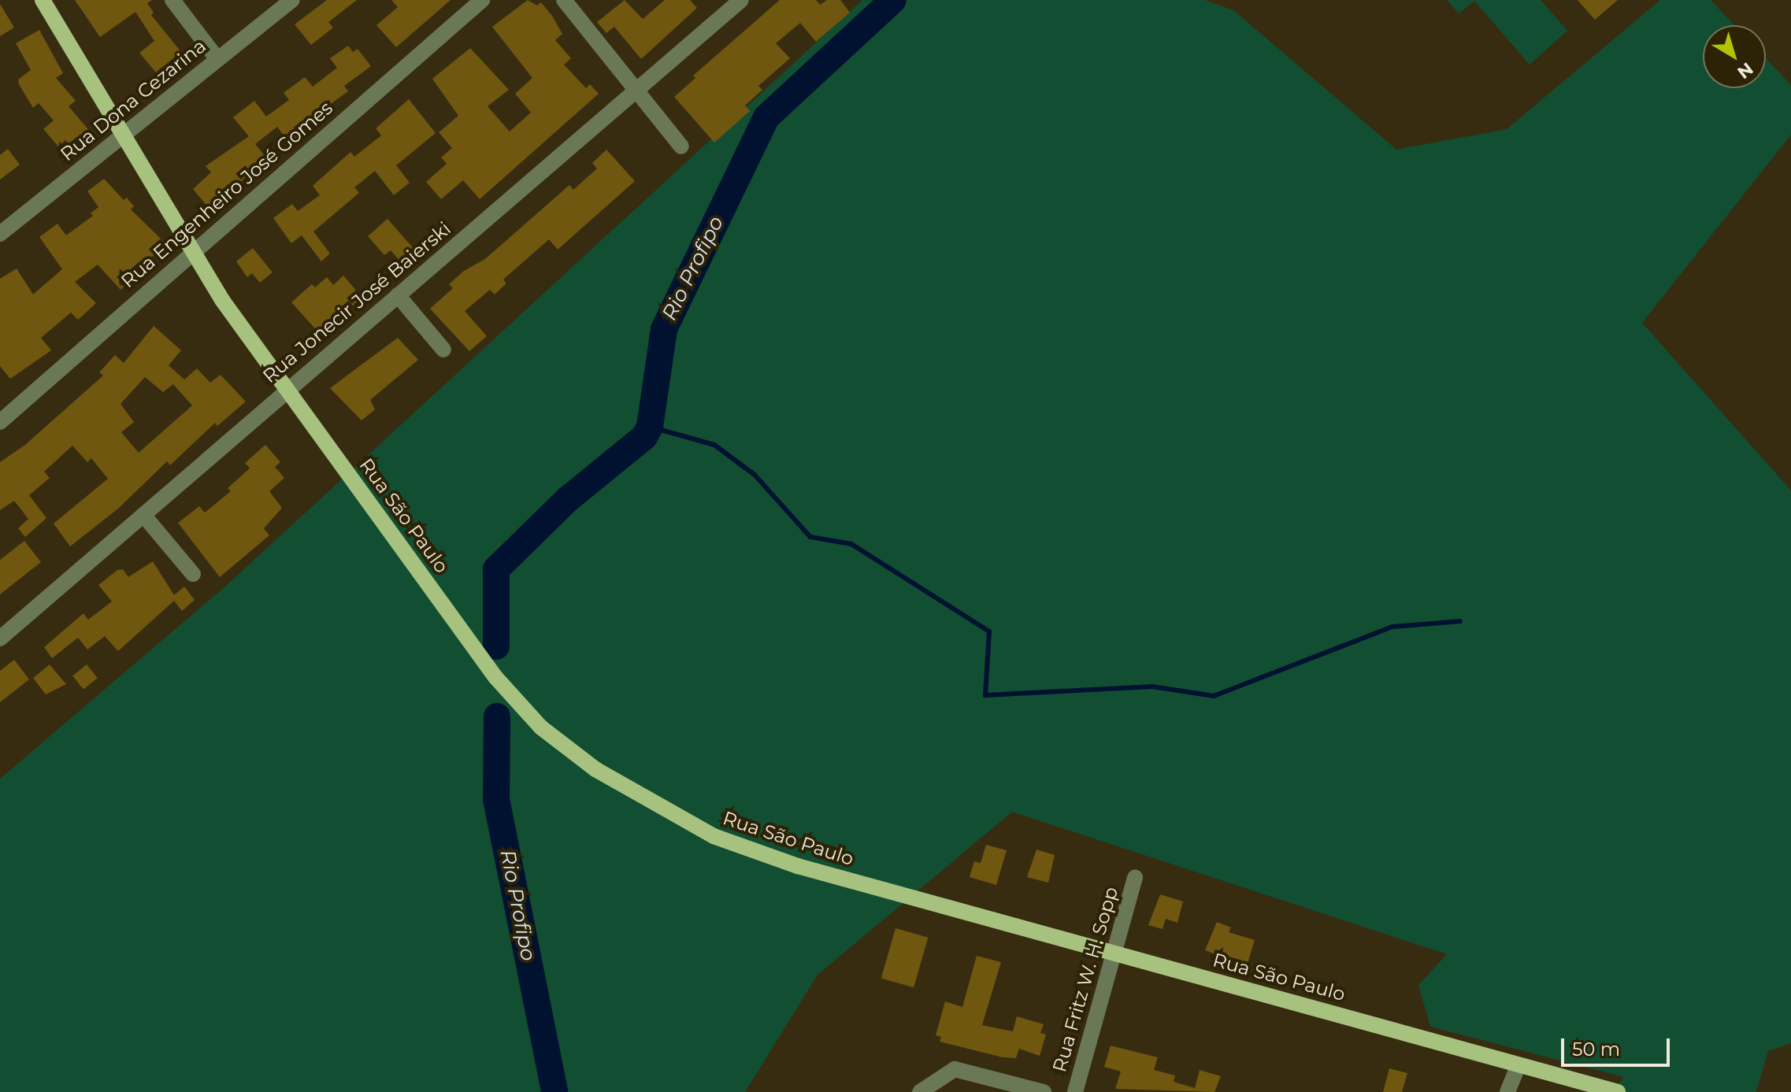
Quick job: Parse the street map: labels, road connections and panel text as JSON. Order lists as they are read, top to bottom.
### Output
{
  "streets": {
    "main road": ["Rua São Paulo"],
    "street": [
      "Rua Dona Cezarina",
      "Rua Engenheiro José Gomes",
      "Rua Jonecir José Baierski",
      "Rua Fritz W. H. Sopp"
    ]
  },
  "crossings": [
    ["Rua Dona Cezarina", "Rua São Paulo"],
    ["Rua Engenheiro José Gomes", "Rua São Paulo"],
    ["Rua Jonecir José Baierski", "Rua São Paulo"],
    ["Rua São Paulo", "Rua Fritz W. H. Sopp"]
  ],
  "water": ["Rio Profipo"],
  "scale_bar": "50 m",
  "north": "bottom right"
}
